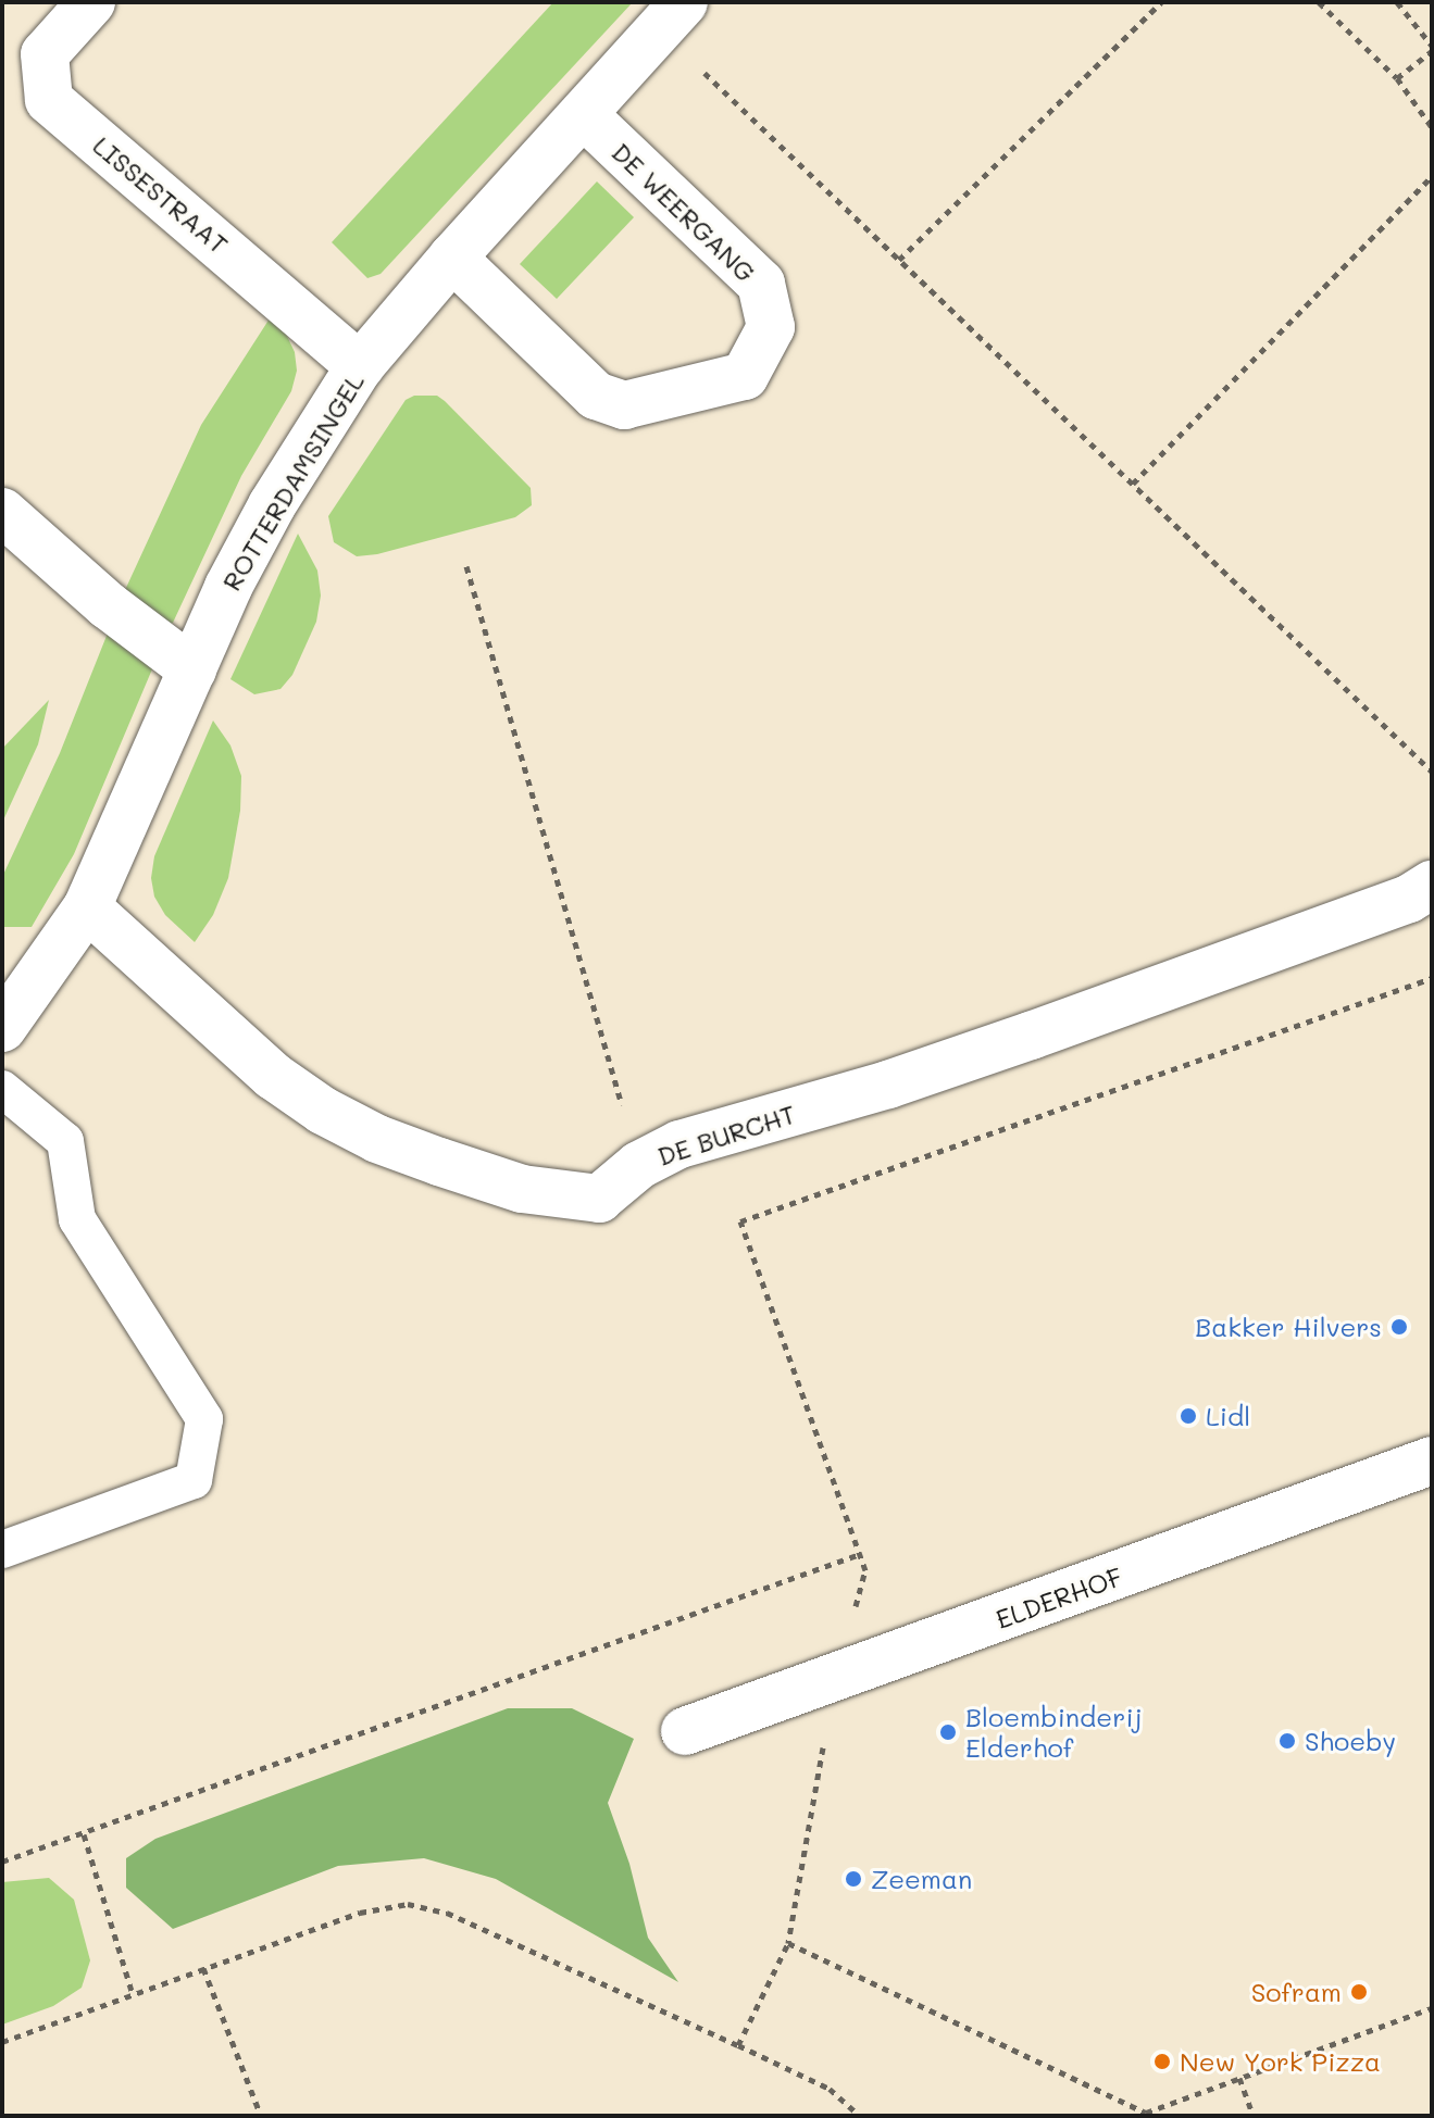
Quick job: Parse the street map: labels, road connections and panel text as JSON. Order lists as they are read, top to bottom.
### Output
{
  "streets": {
    "street": [
      "LISSESTRAAT",
      "DE WEERGANG",
      "ROTTERDAMSINGEL",
      "DE BURCHT",
      "ELDERHOF"
    ]
  },
  "crossings": [
    ["LISSESTRAAT", "ROTTERDAMSINGEL"],
    ["DE WEERGANG", "ROTTERDAMSINGEL"],
    ["ROTTERDAMSINGEL", "DE BURCHT"]
  ],
  "places": [
    "Bakker Hilvers",
    "Lidl",
    "Bloembinderij Elderhof",
    "Shoeby",
    "Zeeman",
    "Sofram",
    "New York Pizza"
  ]
}
